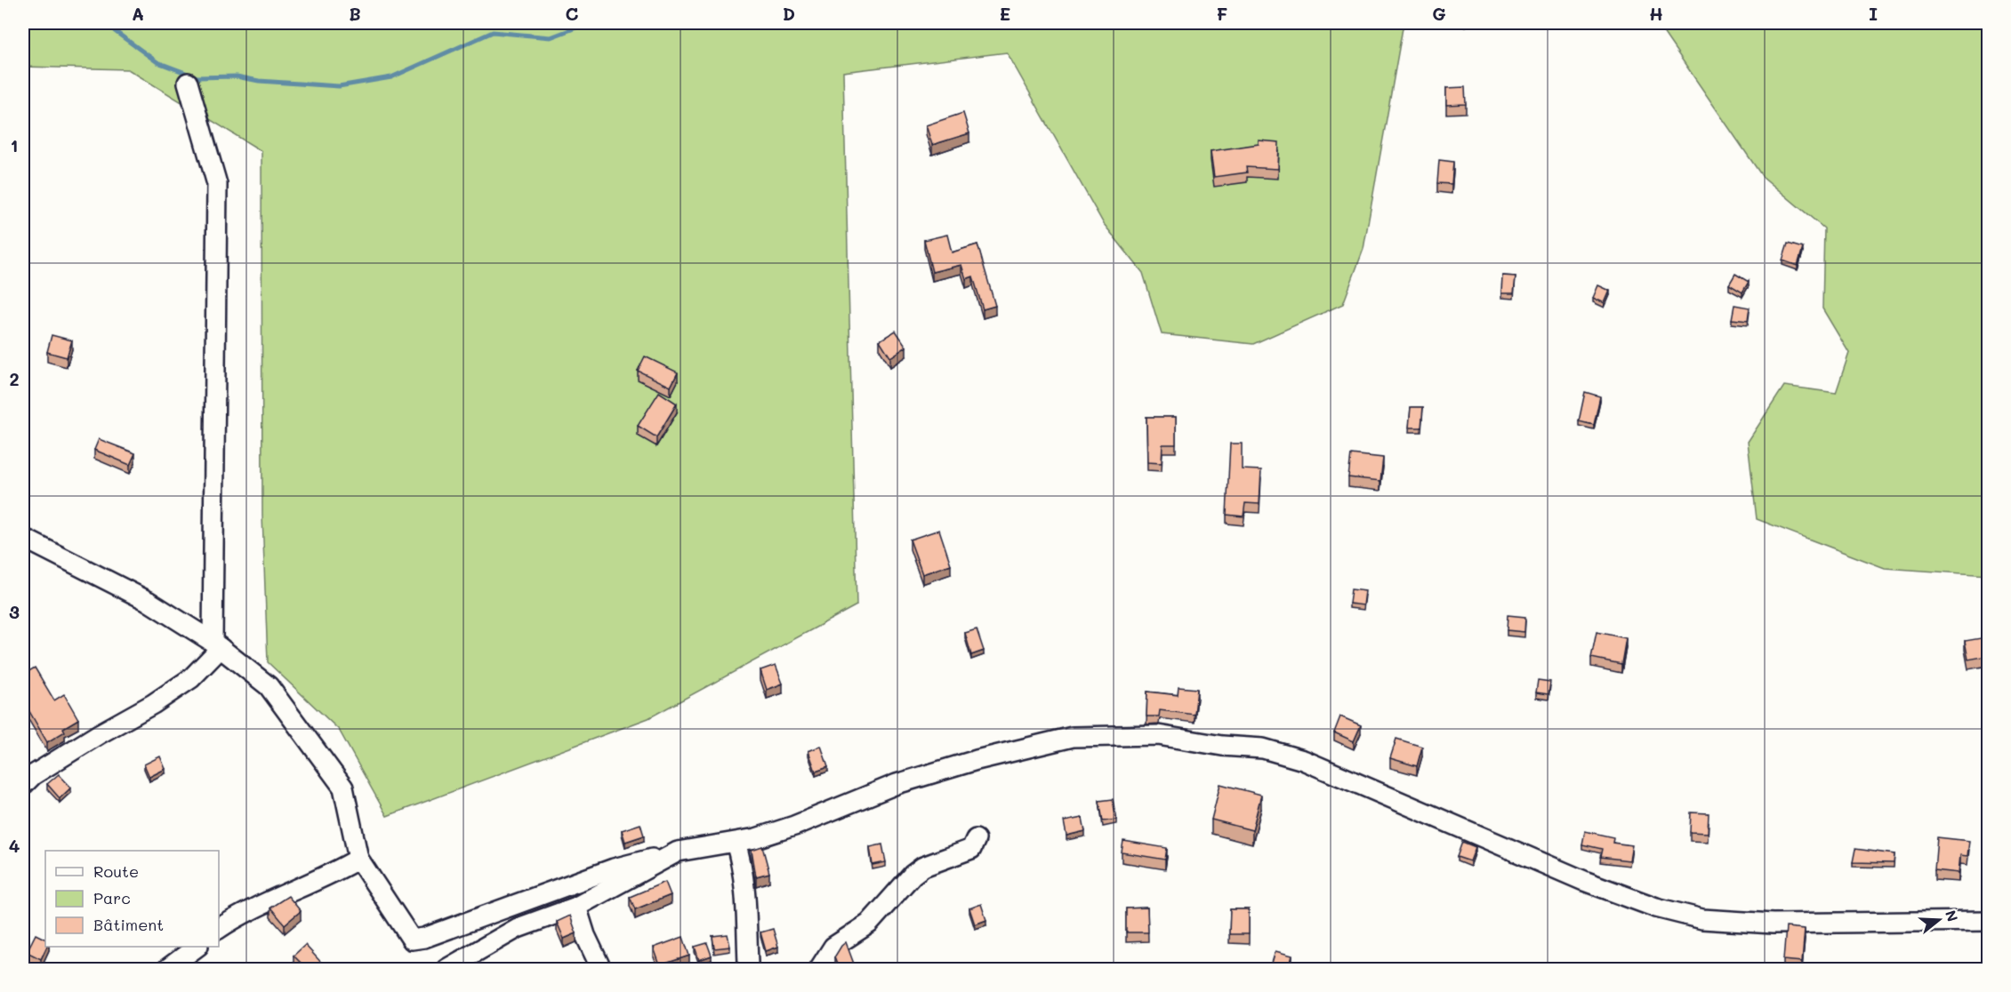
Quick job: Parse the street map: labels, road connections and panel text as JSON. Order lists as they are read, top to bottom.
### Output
{
  "legend": ["Route", "Parc", "Bâtiment"],
  "north": "right",
  "grid": {
    "columns": [
      "A",
      "B",
      "C",
      "D",
      "E",
      "F",
      "G",
      "H",
      "I"
    ],
    "rows": [
      "1",
      "2",
      "3",
      "4"
    ]
  }
}
